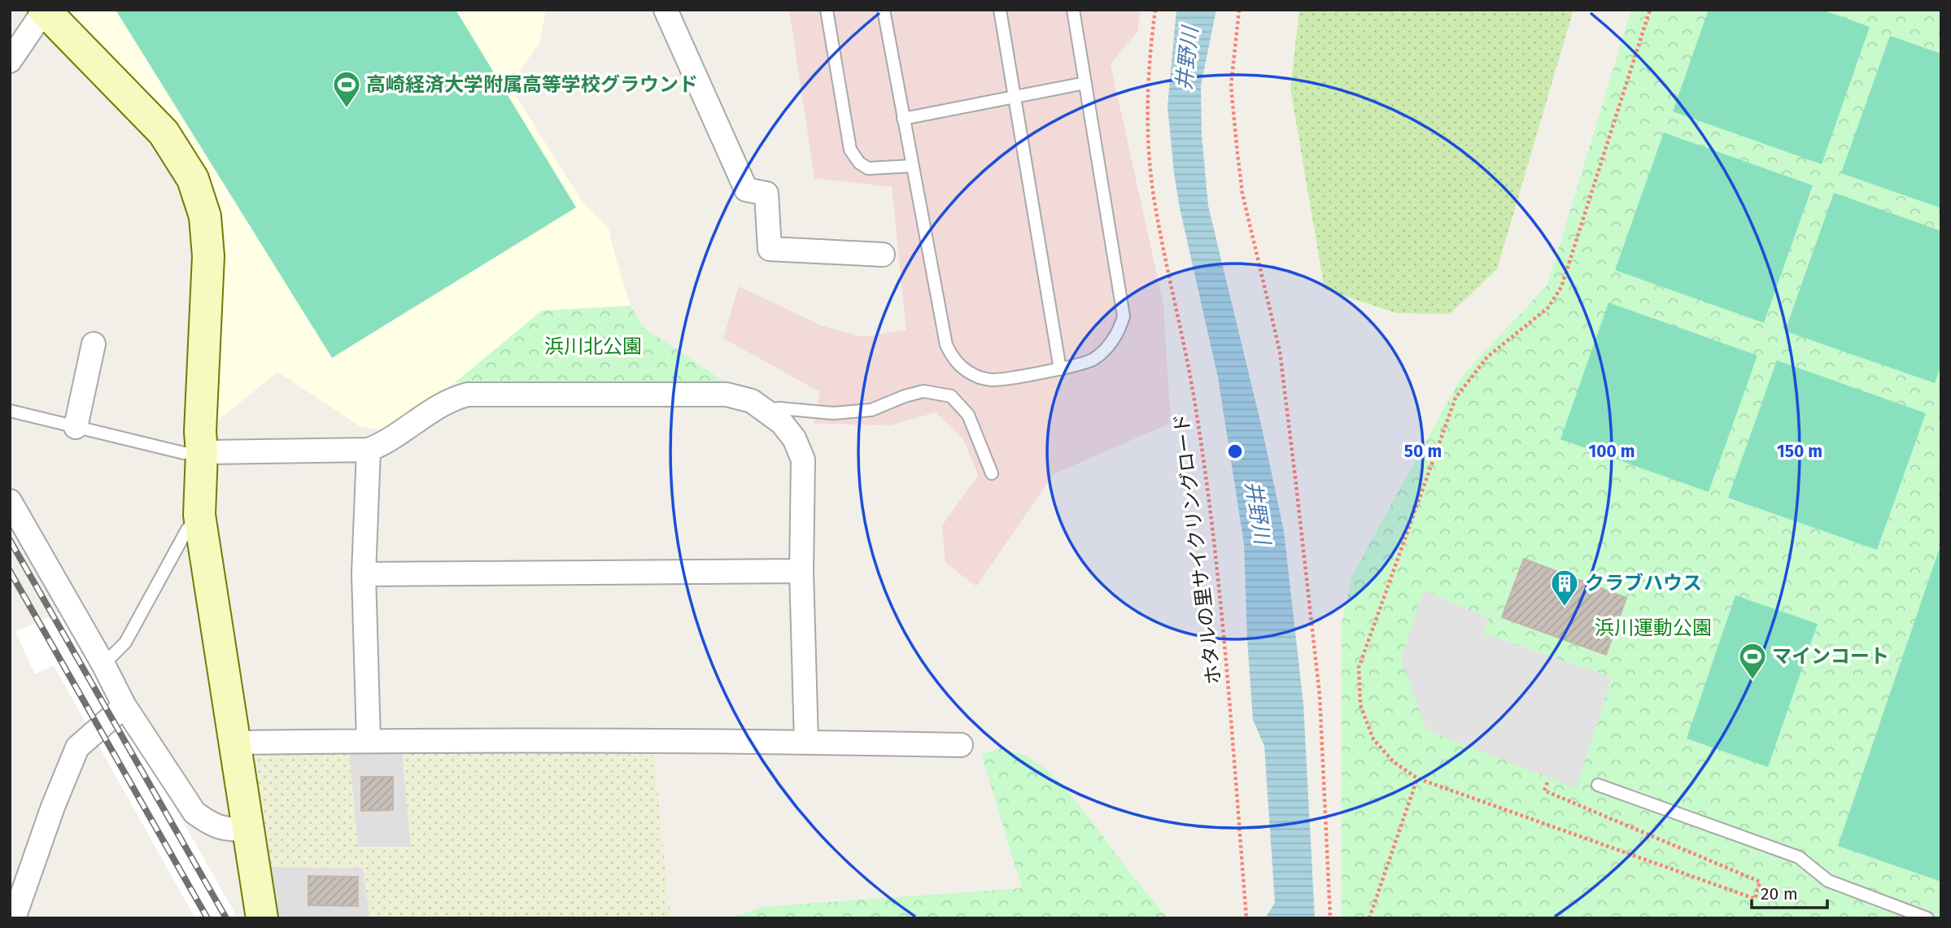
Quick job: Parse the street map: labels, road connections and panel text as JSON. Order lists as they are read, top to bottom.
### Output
{
  "streets": {
    "path": ["ホタルの里サイクリングロード"]
  },
  "water": ["井野川"],
  "parks": ["浜川北公園", "浜川運動公園"],
  "places": {
    "sports": ["高崎経済大学附属高等学校グラウンド", "マインコート"],
    "building": ["クラブハウス"]
  },
  "scale_bar": "20 m",
  "rings": ["50 m", "100 m", "150 m"]
}
